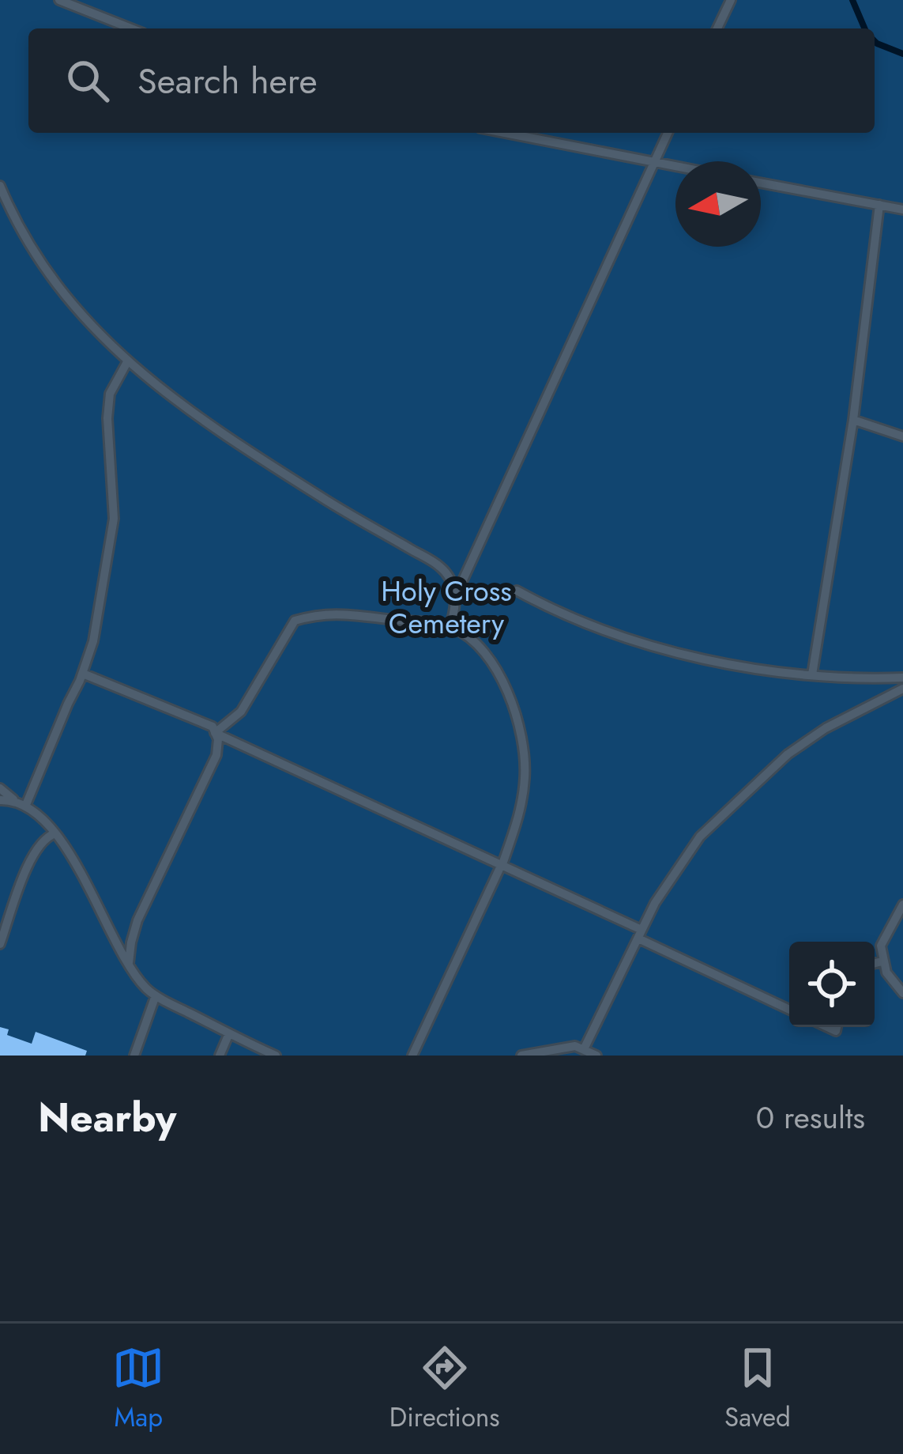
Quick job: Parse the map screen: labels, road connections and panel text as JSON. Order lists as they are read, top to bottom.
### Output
{
  "parks": ["Holy Cross Cemetery"],
  "north": "left",
  "page": {
    "search": "Search here",
    "heading": ["Nearby", "0 results"],
    "nav": ["Map", "Directions", "Saved"]
  }
}
